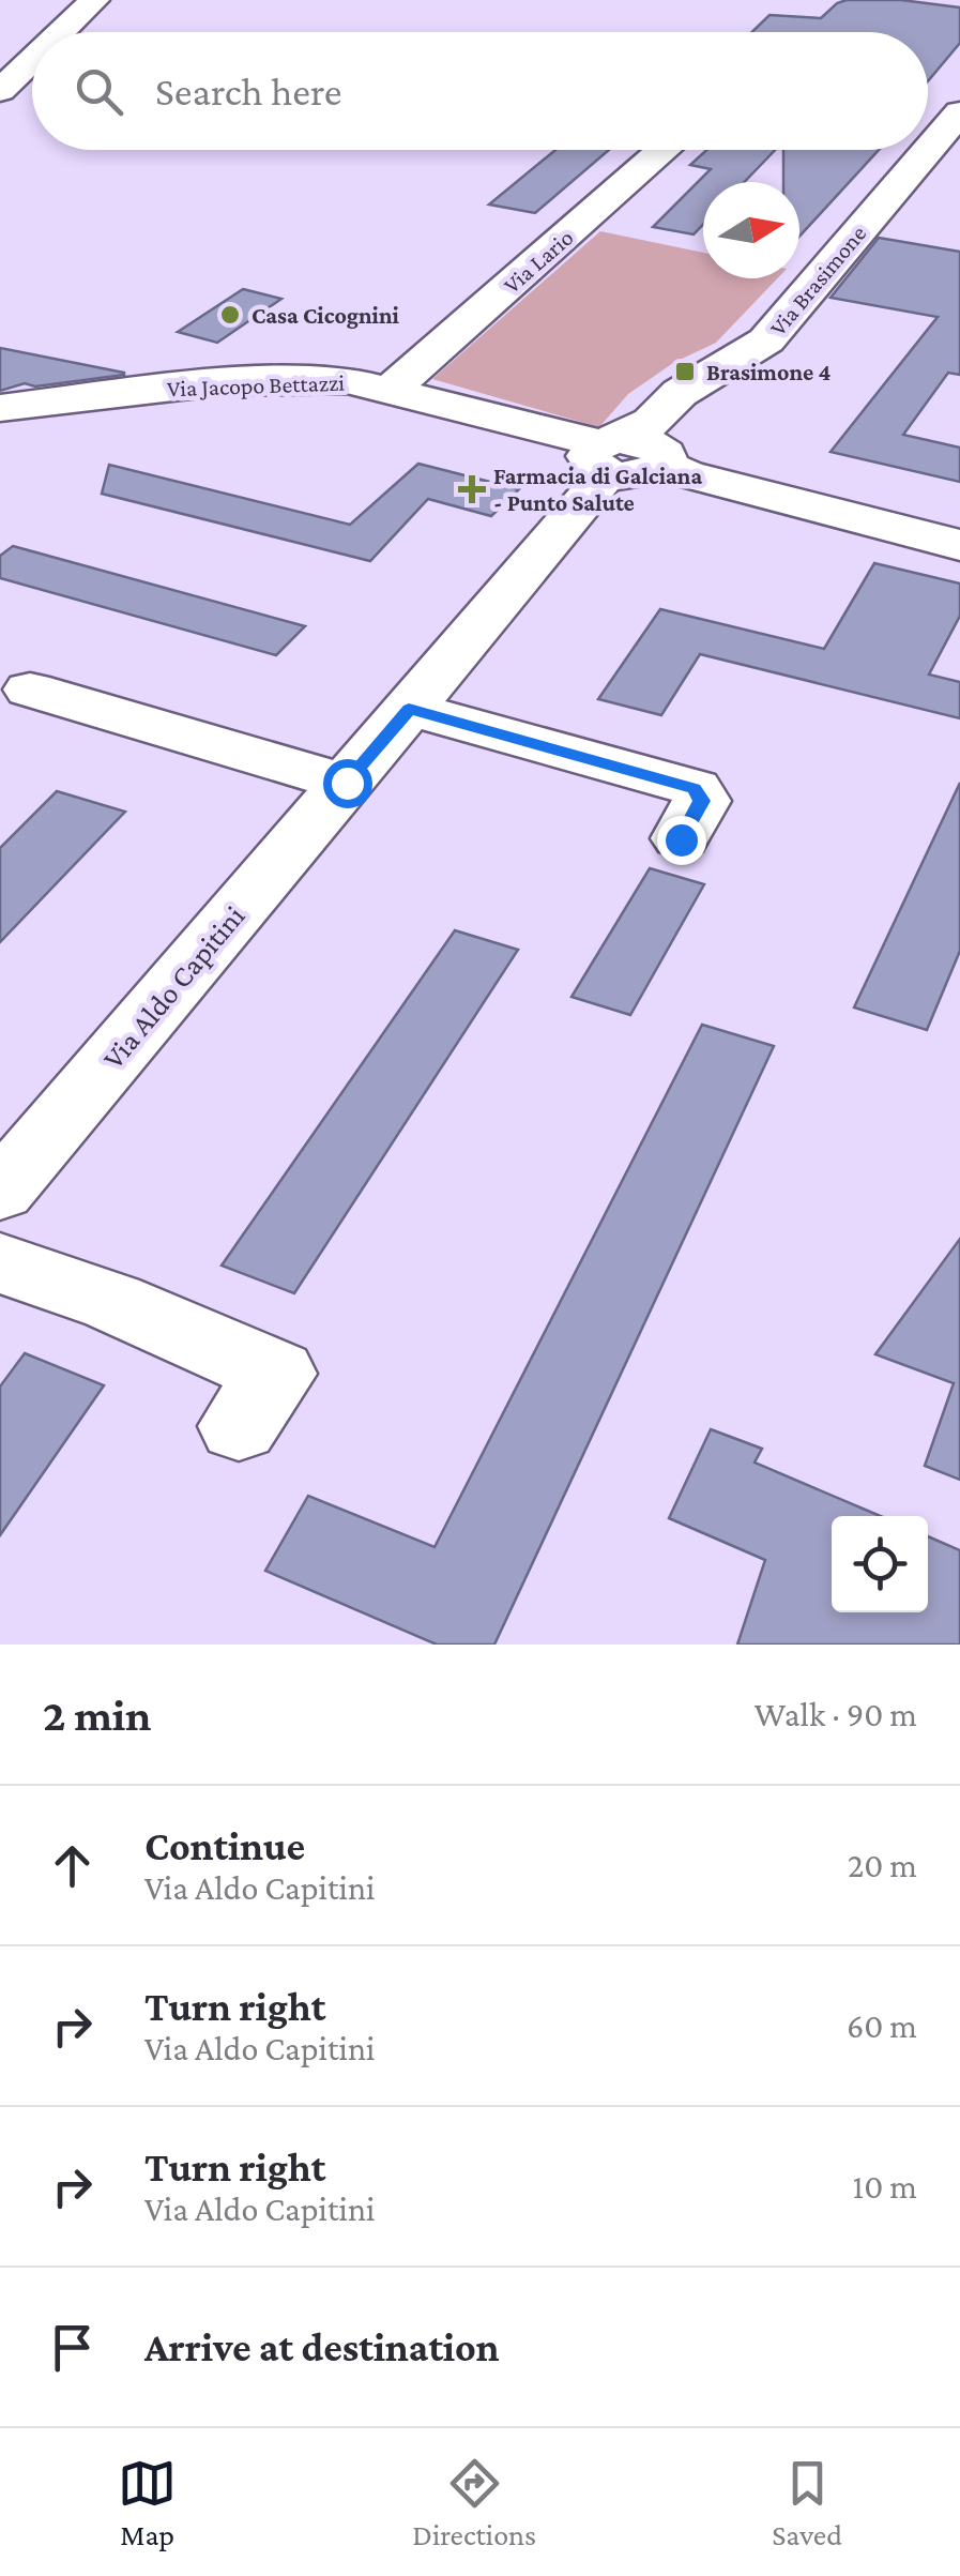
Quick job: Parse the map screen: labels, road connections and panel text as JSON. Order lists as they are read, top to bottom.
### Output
{
  "streets": {
    "street": [
      "Via Lario",
      "Via Brasimone",
      "Via Jacopo Bettazzi",
      "Via Aldo Capitini"
    ]
  },
  "crossings": [
    ["Via Lario", "Via Jacopo Bettazzi"],
    ["Via Brasimone", "Via Jacopo Bettazzi"],
    ["Via Brasimone", "Via Aldo Capitini"],
    ["Via Jacopo Bettazzi", "Via Aldo Capitini"]
  ],
  "places": {
    "other": ["Casa Cicognini"],
    "transit": ["Brasimone 4"],
    "health": ["Farmacia di Galciana - Punto Salute"]
  },
  "north": "right",
  "page": {
    "search": "Search here",
    "heading": ["2 min", "Walk · 90 m"],
    "list": [
      ["Continue", "Via Aldo Capitini", "20 m"],
      ["Turn right", "Via Aldo Capitini", "60 m"],
      ["Turn right", "Via Aldo Capitini", "10 m"],
      "Arrive at destination"
    ],
    "nav": ["Map", "Directions", "Saved"]
  }
}
